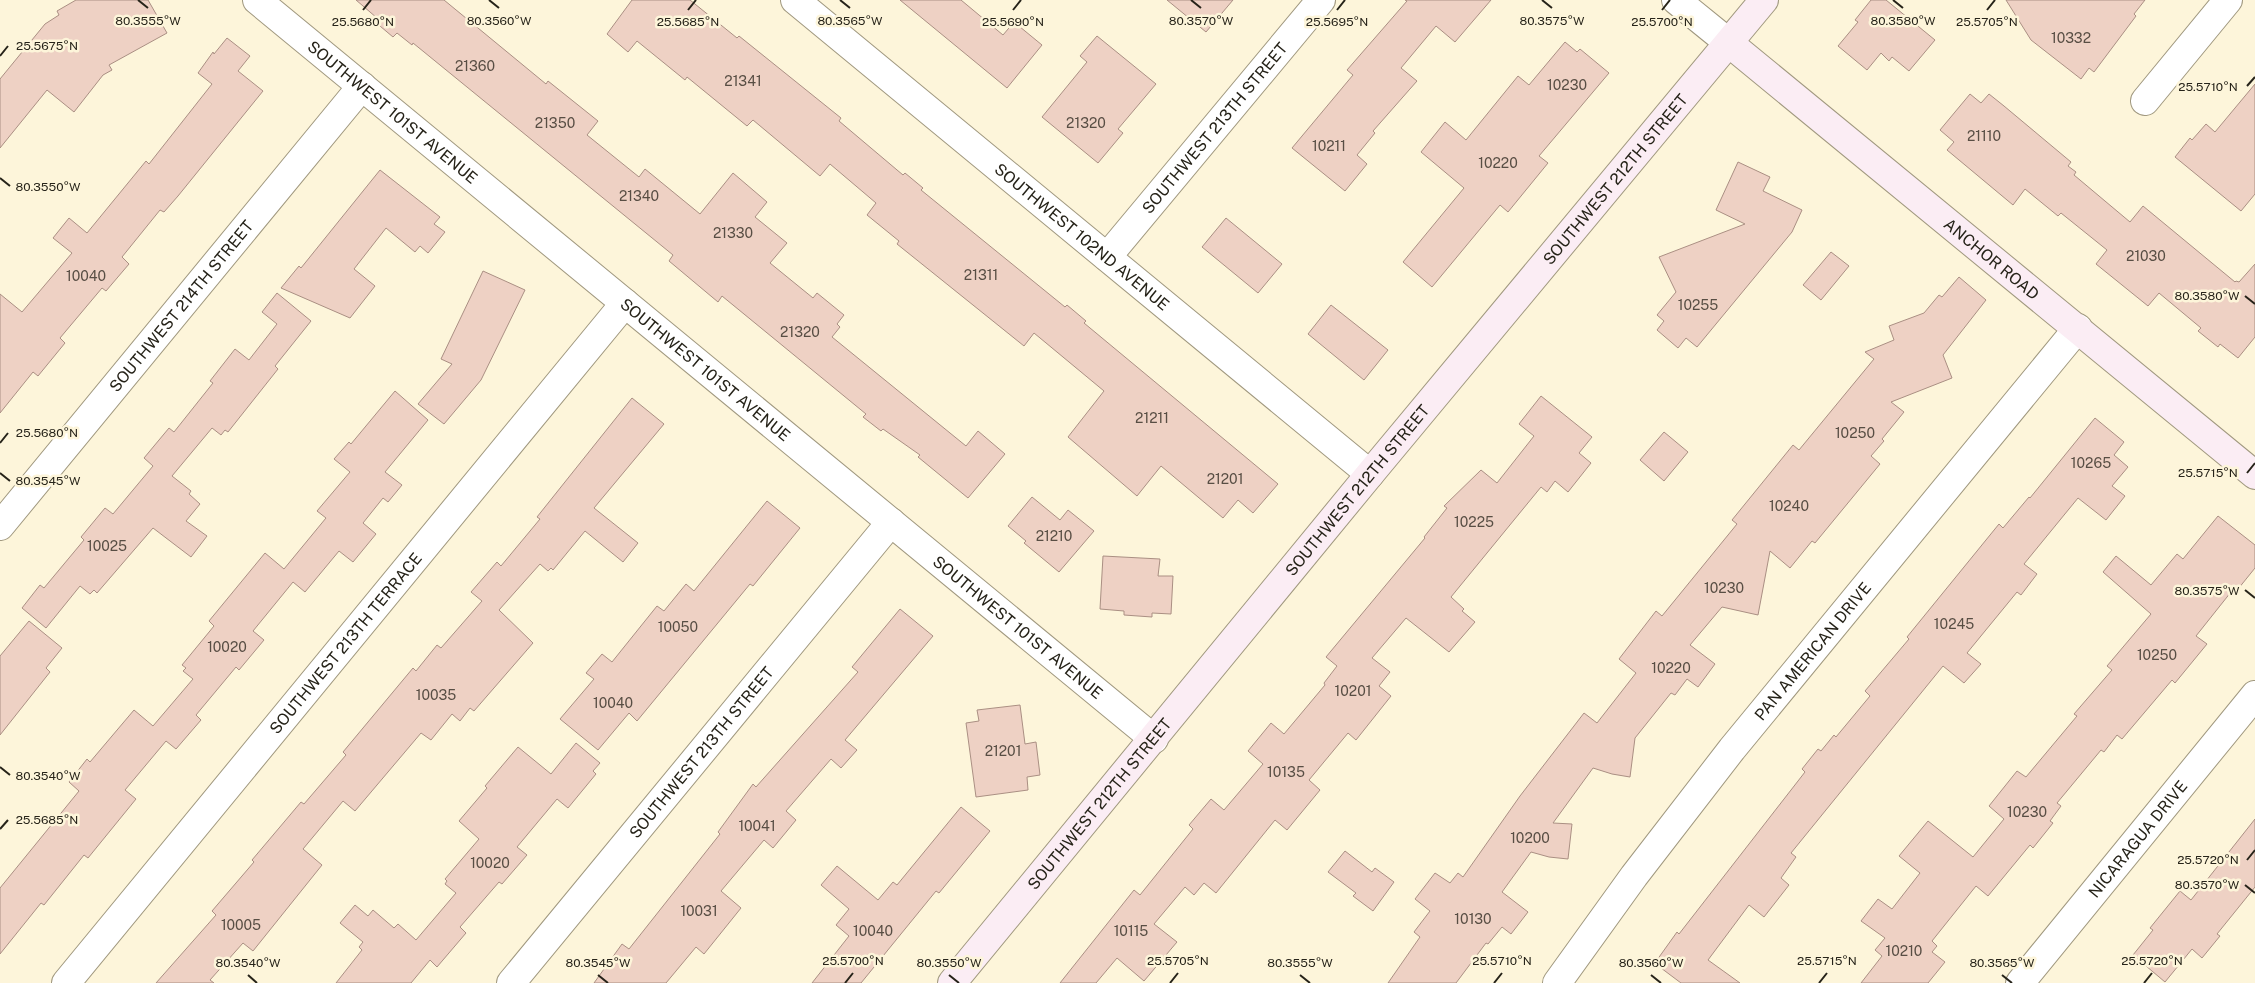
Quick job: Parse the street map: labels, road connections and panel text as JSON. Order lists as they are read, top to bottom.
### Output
{
  "streets": {
    "street": [
      "SOUTHWEST 101ST AVENUE",
      "SOUTHWEST 213TH STREET",
      "SOUTHWEST 212TH STREET",
      "SOUTHWEST 102ND AVENUE",
      "ANCHOR ROAD",
      "SOUTHWEST 214TH STREET",
      "SOUTHWEST 213TH TERRACE",
      "PAN AMERICAN DRIVE",
      "NICARAGUA DRIVE"
    ]
  },
  "crossings": [
    ["SOUTHWEST 101ST AVENUE", "SOUTHWEST 213TH STREET"],
    ["SOUTHWEST 101ST AVENUE", "SOUTHWEST 212TH STREET"],
    ["SOUTHWEST 101ST AVENUE", "SOUTHWEST 214TH STREET"],
    ["SOUTHWEST 101ST AVENUE", "SOUTHWEST 213TH TERRACE"],
    ["SOUTHWEST 213TH STREET", "SOUTHWEST 102ND AVENUE"],
    ["SOUTHWEST 212TH STREET", "SOUTHWEST 102ND AVENUE"],
    ["SOUTHWEST 212TH STREET", "ANCHOR ROAD"],
    ["ANCHOR ROAD", "PAN AMERICAN DRIVE"]
  ],
  "house_numbers": [
    "10332",
    "21360",
    "21341",
    "10230",
    "21350",
    "21320",
    "21110",
    "10211",
    "10220",
    "21340",
    "21330",
    "21030",
    "21311",
    "10040",
    "10255",
    "21320",
    "21211",
    "10250",
    "10265",
    "21201",
    "10240",
    "10225",
    "21210",
    "10025",
    "10230",
    "10245",
    "10050",
    "10020",
    "10250",
    "10220",
    "10201",
    "10035",
    "10040",
    "21201",
    "10135",
    "10230",
    "10041",
    "10200",
    "10020",
    "10031",
    "10130",
    "10005",
    "10040",
    "10115",
    "10210"
  ],
  "coordinates": [
    "80.3555°W",
    "80.3565°W",
    "80.3570°W",
    "80.3580°W",
    "80.3560°W",
    "80.3575°W",
    "25.5680°N",
    "25.5685°N",
    "25.5690°N",
    "25.5695°N",
    "25.5700°N",
    "25.5705°N",
    "25.5675°N",
    "25.5710°N",
    "80.3550°W",
    "25.5715°N",
    "80.3545°W",
    "80.3540°W",
    "25.5720°N"
  ]
}
